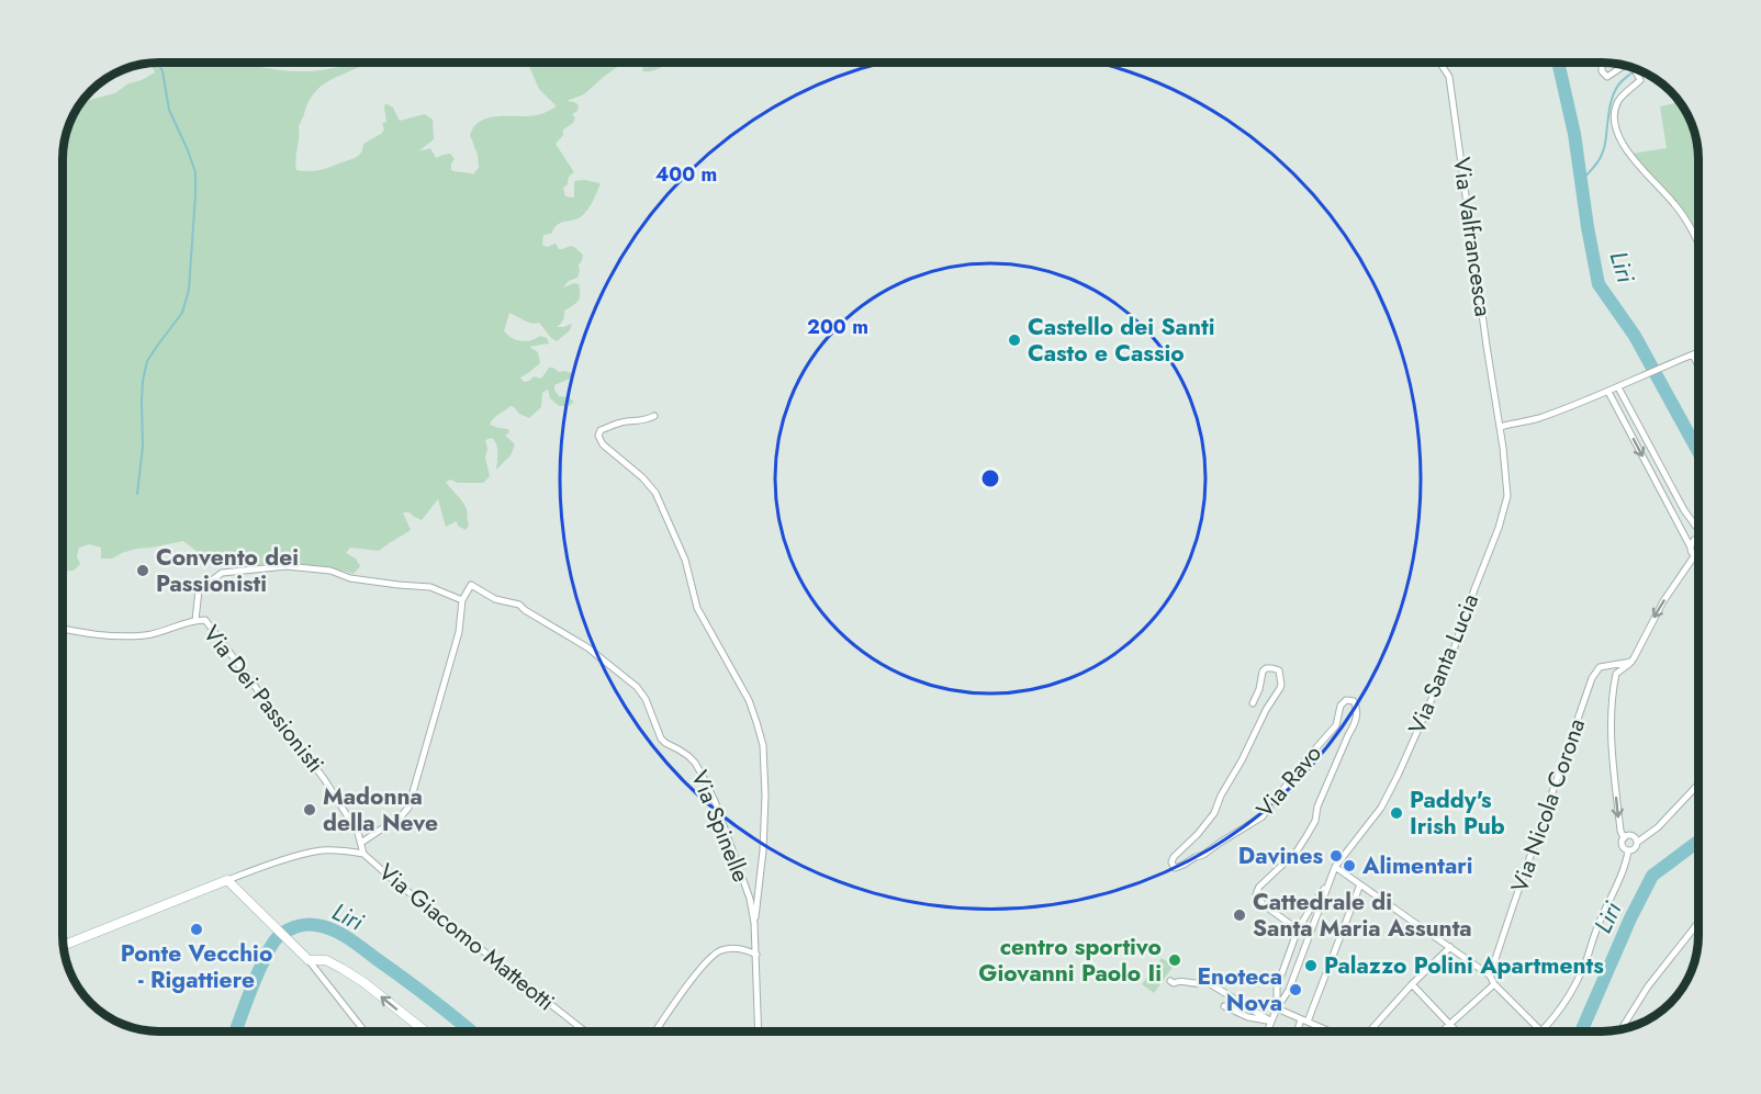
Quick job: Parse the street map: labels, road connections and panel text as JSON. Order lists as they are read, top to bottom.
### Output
{
  "streets": {
    "street": [
      "Via Valfrancesca",
      "Via Santa Lucia",
      "Via Dei Passionisti",
      "Via Ravo",
      "Via Nicola Corona",
      "Via Spinelle",
      "Via Giacomo Matteotti"
    ]
  },
  "crossings": [
    ["Via Valfrancesca", "Via Santa Lucia"],
    ["Via Dei Passionisti", "Via Giacomo Matteotti"]
  ],
  "water": ["Liri"],
  "places": [
    "Castello dei Santi Casto e Cassio",
    "Convento dei Passionisti",
    "Madonna della Neve",
    "Paddy's Irish Pub",
    "Davines",
    "Alimentari",
    "Cattedrale di Santa Maria Assunta",
    "Ponte Vecchio - Rigattiere",
    "centro sportivo Giovanni Paolo Ii",
    "Palazzo Polini Apartments",
    "Enoteca Nova"
  ],
  "rings": ["400 m", "200 m"]
}
